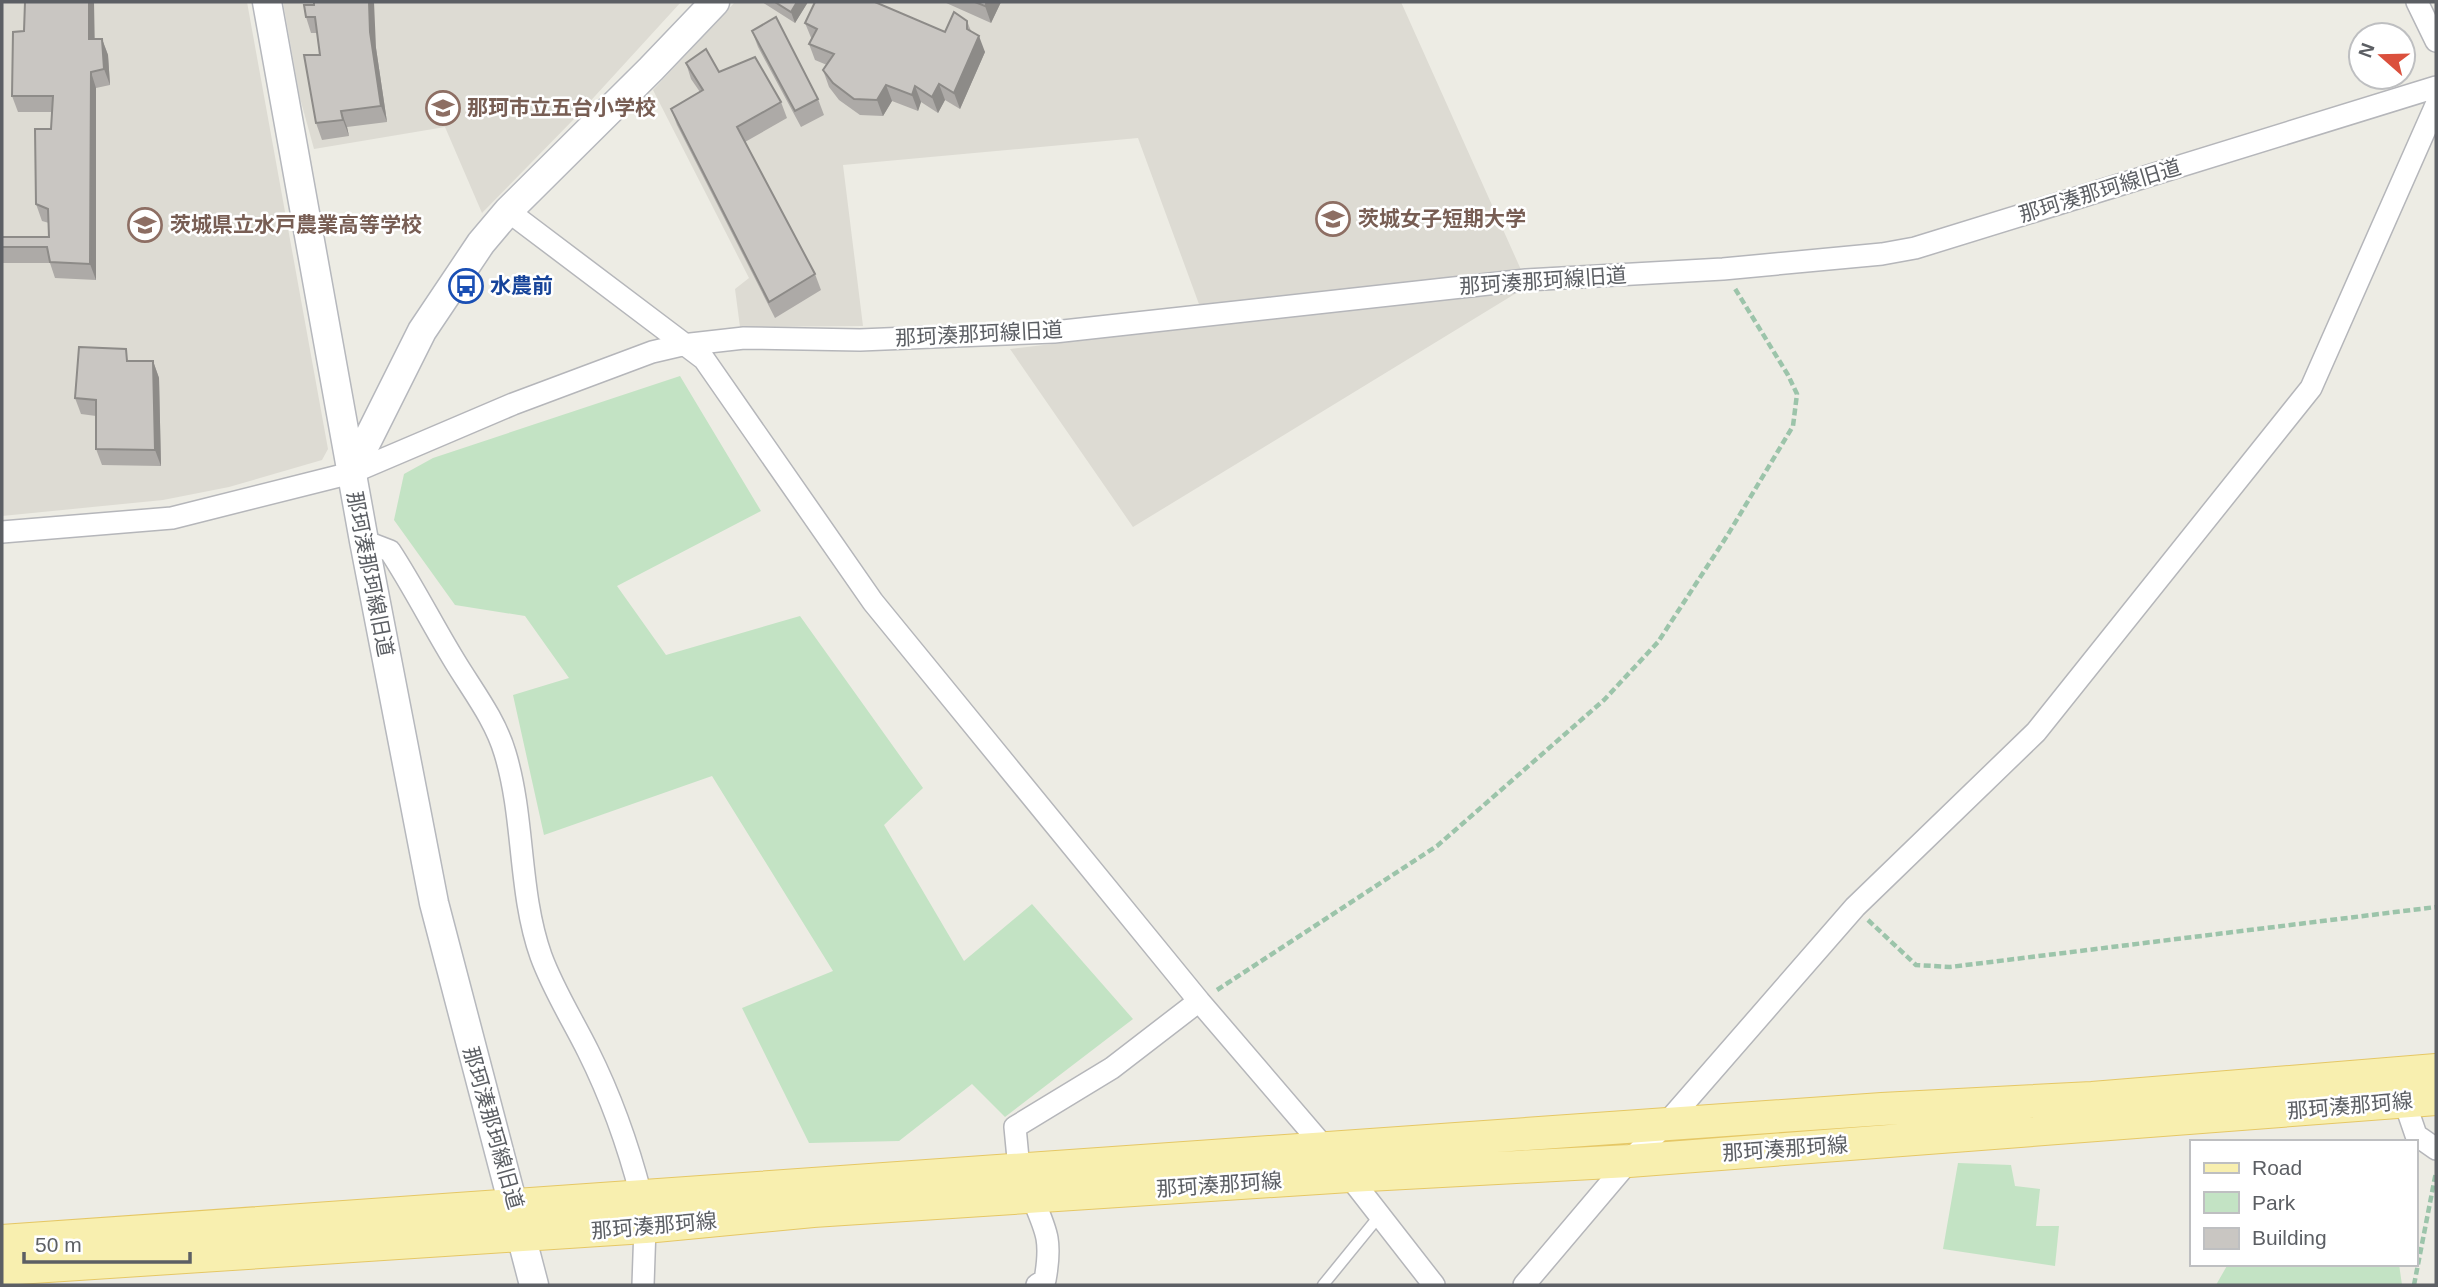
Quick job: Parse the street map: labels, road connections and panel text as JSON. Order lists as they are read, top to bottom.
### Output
{
  "streets": {
    "main road": ["那珂湊那珂線"],
    "street": ["那珂湊那珂線旧道"]
  },
  "crossings": [
    ["那珂湊那珂線旧道", "那珂湊那珂線"]
  ],
  "places": {
    "school or university": ["那珂市立五台小学校", "茨城女子短期大学", "茨城県立水戸農業高等学校"],
    "bus stop": ["水農前"]
  },
  "legend": ["Road", "Park", "Building"],
  "scale_bar": "50 m",
  "north": "left"
}
